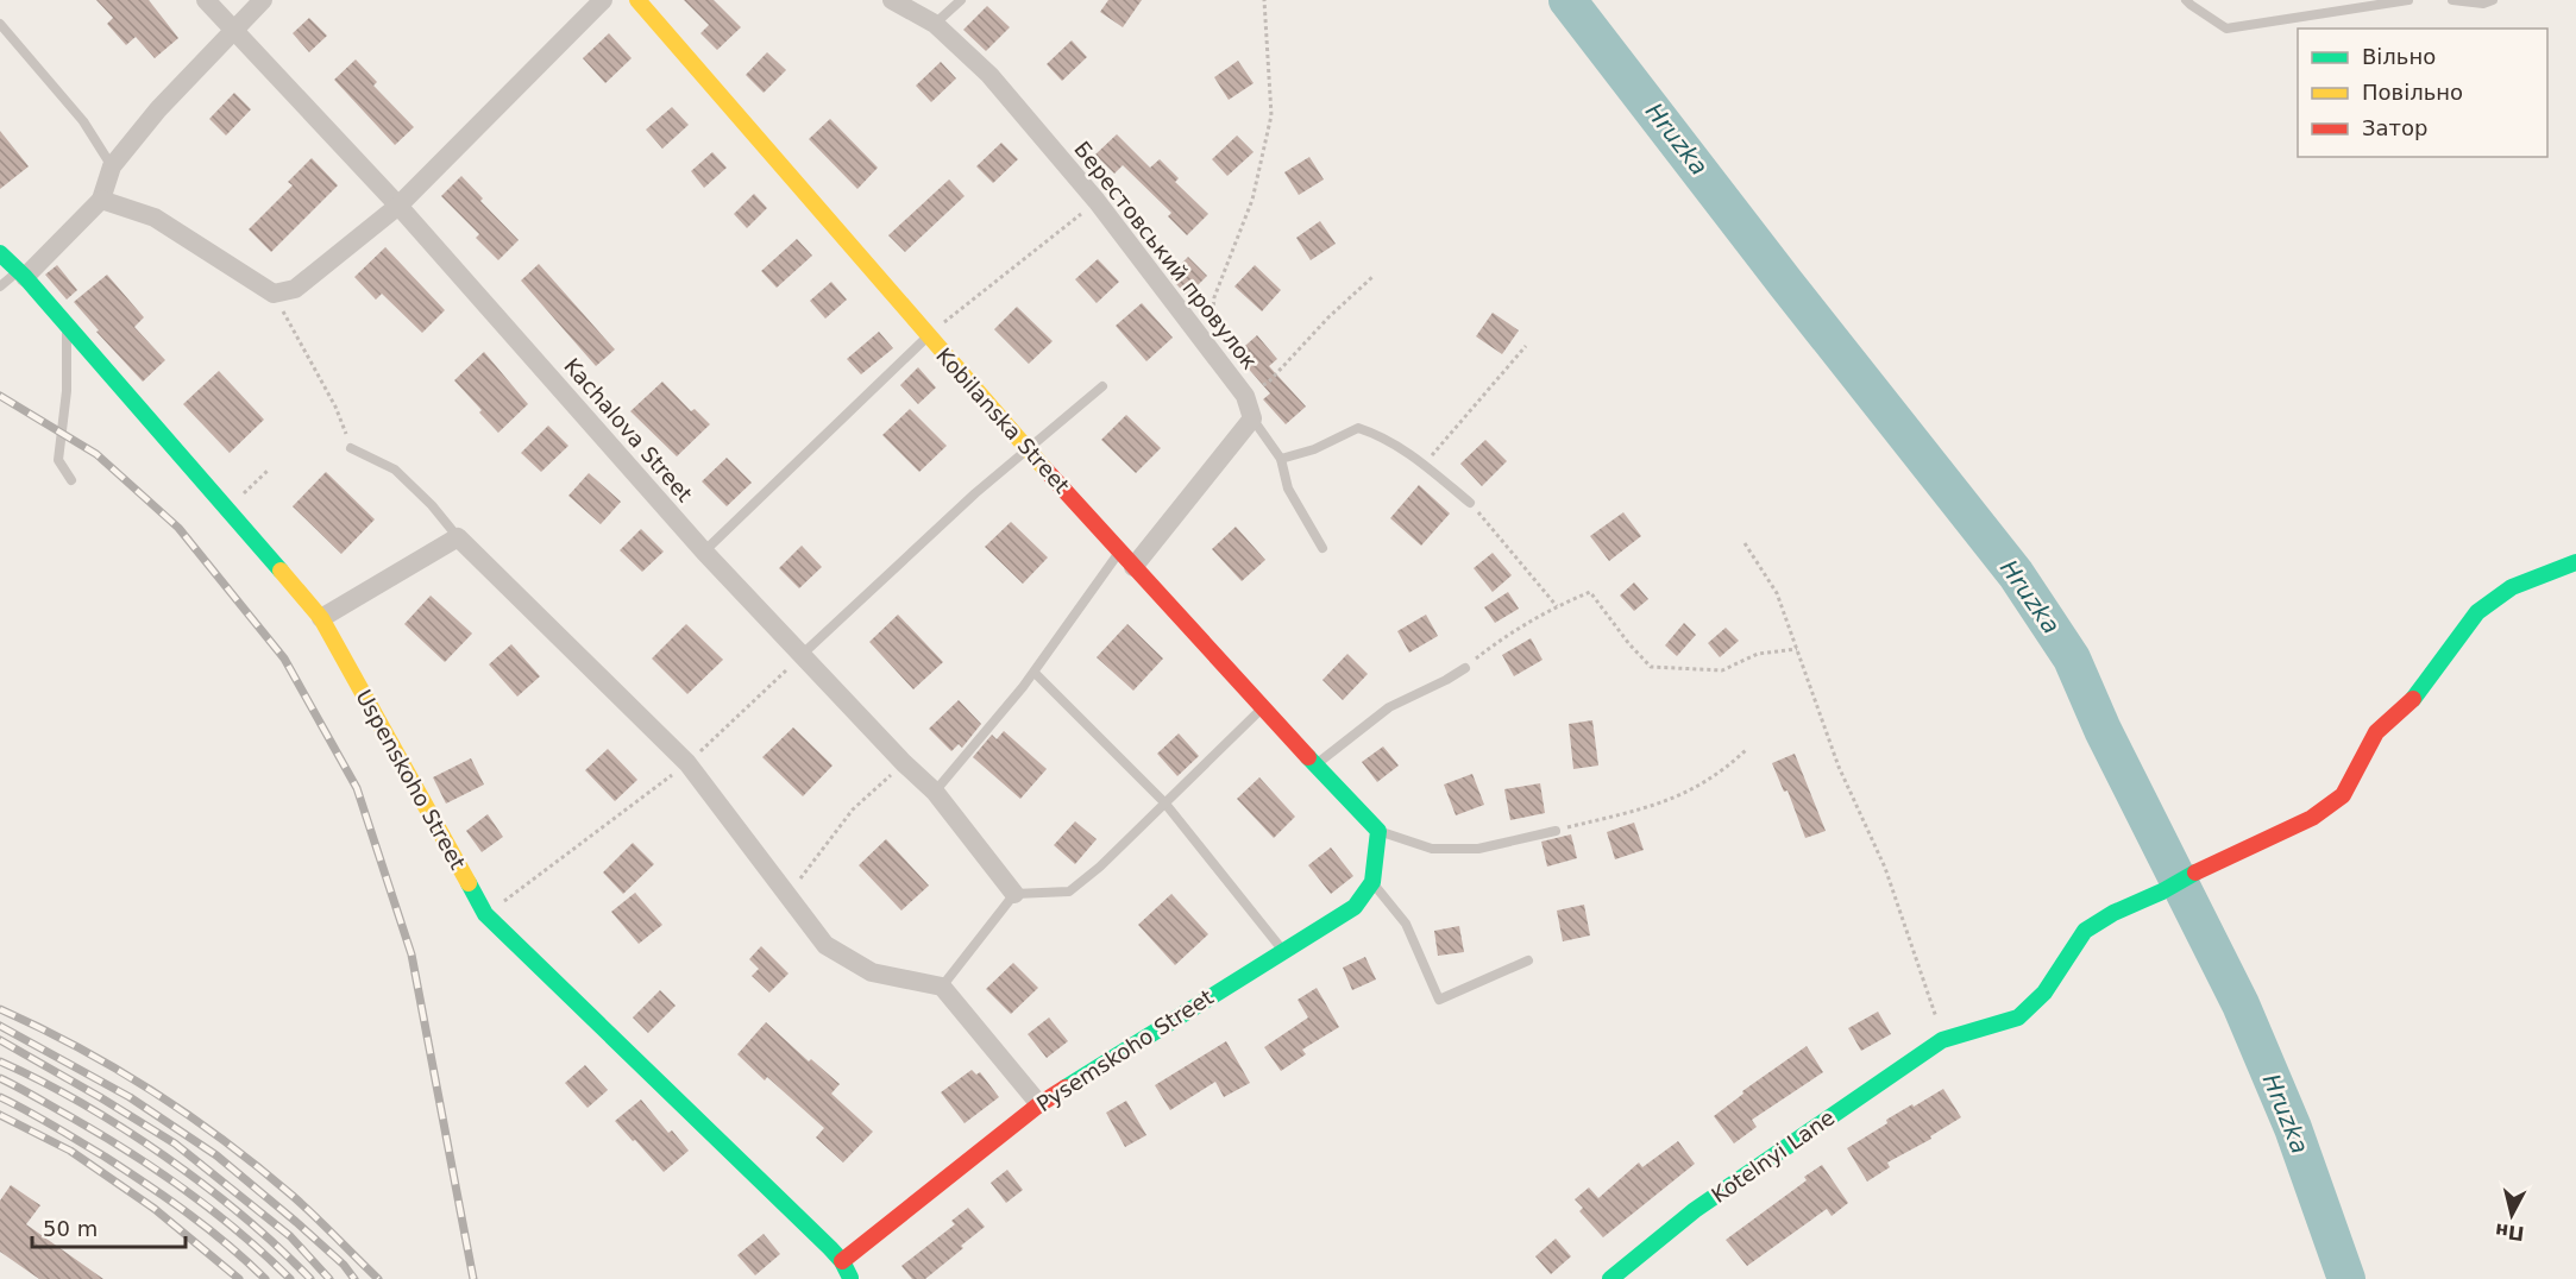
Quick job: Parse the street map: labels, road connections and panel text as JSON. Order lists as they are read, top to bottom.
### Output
{
  "streets": {
    "street": [
      "Берестовський провулок",
      "Kobilanska Street",
      "Kachalova Street",
      "Uspenskoho Street",
      "Pysemskoho Street",
      "Kotelnyi Lane"
    ]
  },
  "crossings": [
    ["Uspenskoho Street", "Pysemskoho Street"]
  ],
  "water": ["Hruzka"],
  "legend": ["Вільно", "Повільно", "Затор"],
  "scale_bar": "50 m",
  "north": "bottom"
}
